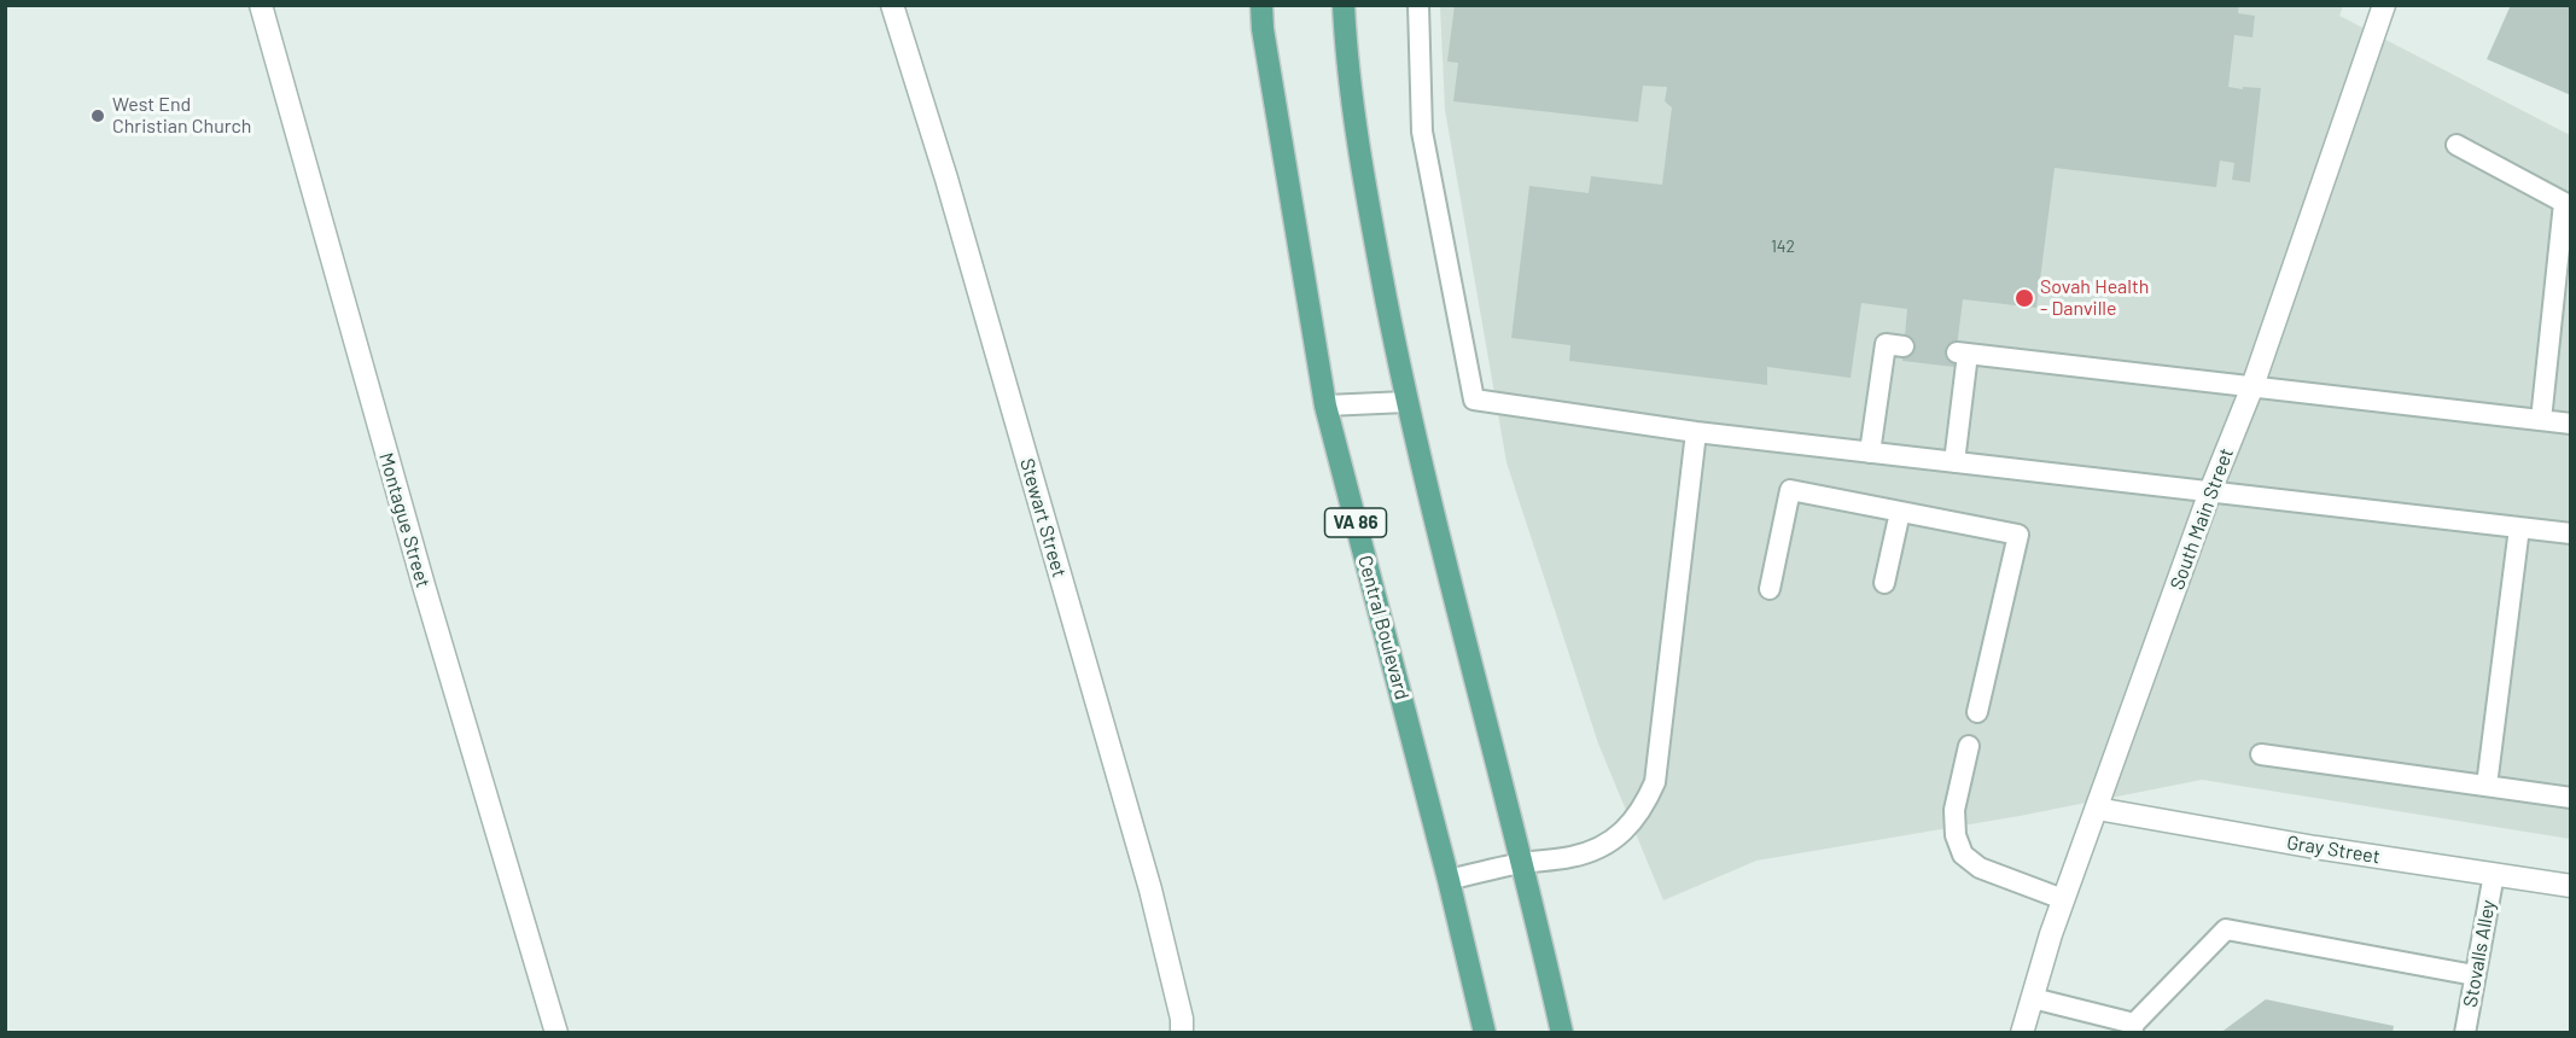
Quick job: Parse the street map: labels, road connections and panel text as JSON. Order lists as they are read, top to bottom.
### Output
{
  "streets": {
    "main road": ["VA 86", "Central Boulevard"],
    "street": [
      "Stewart Street",
      "South Main Street",
      "Montague Street",
      "Gray Street"
    ],
    "lane": ["Stovalls Alley"]
  },
  "crossings": [
    ["South Main Street", "Gray Street"],
    ["Gray Street", "Stovalls Alley"]
  ],
  "places": ["West End Christian Church", "Sovah Health - Danville"],
  "house_numbers": ["142"]
}
